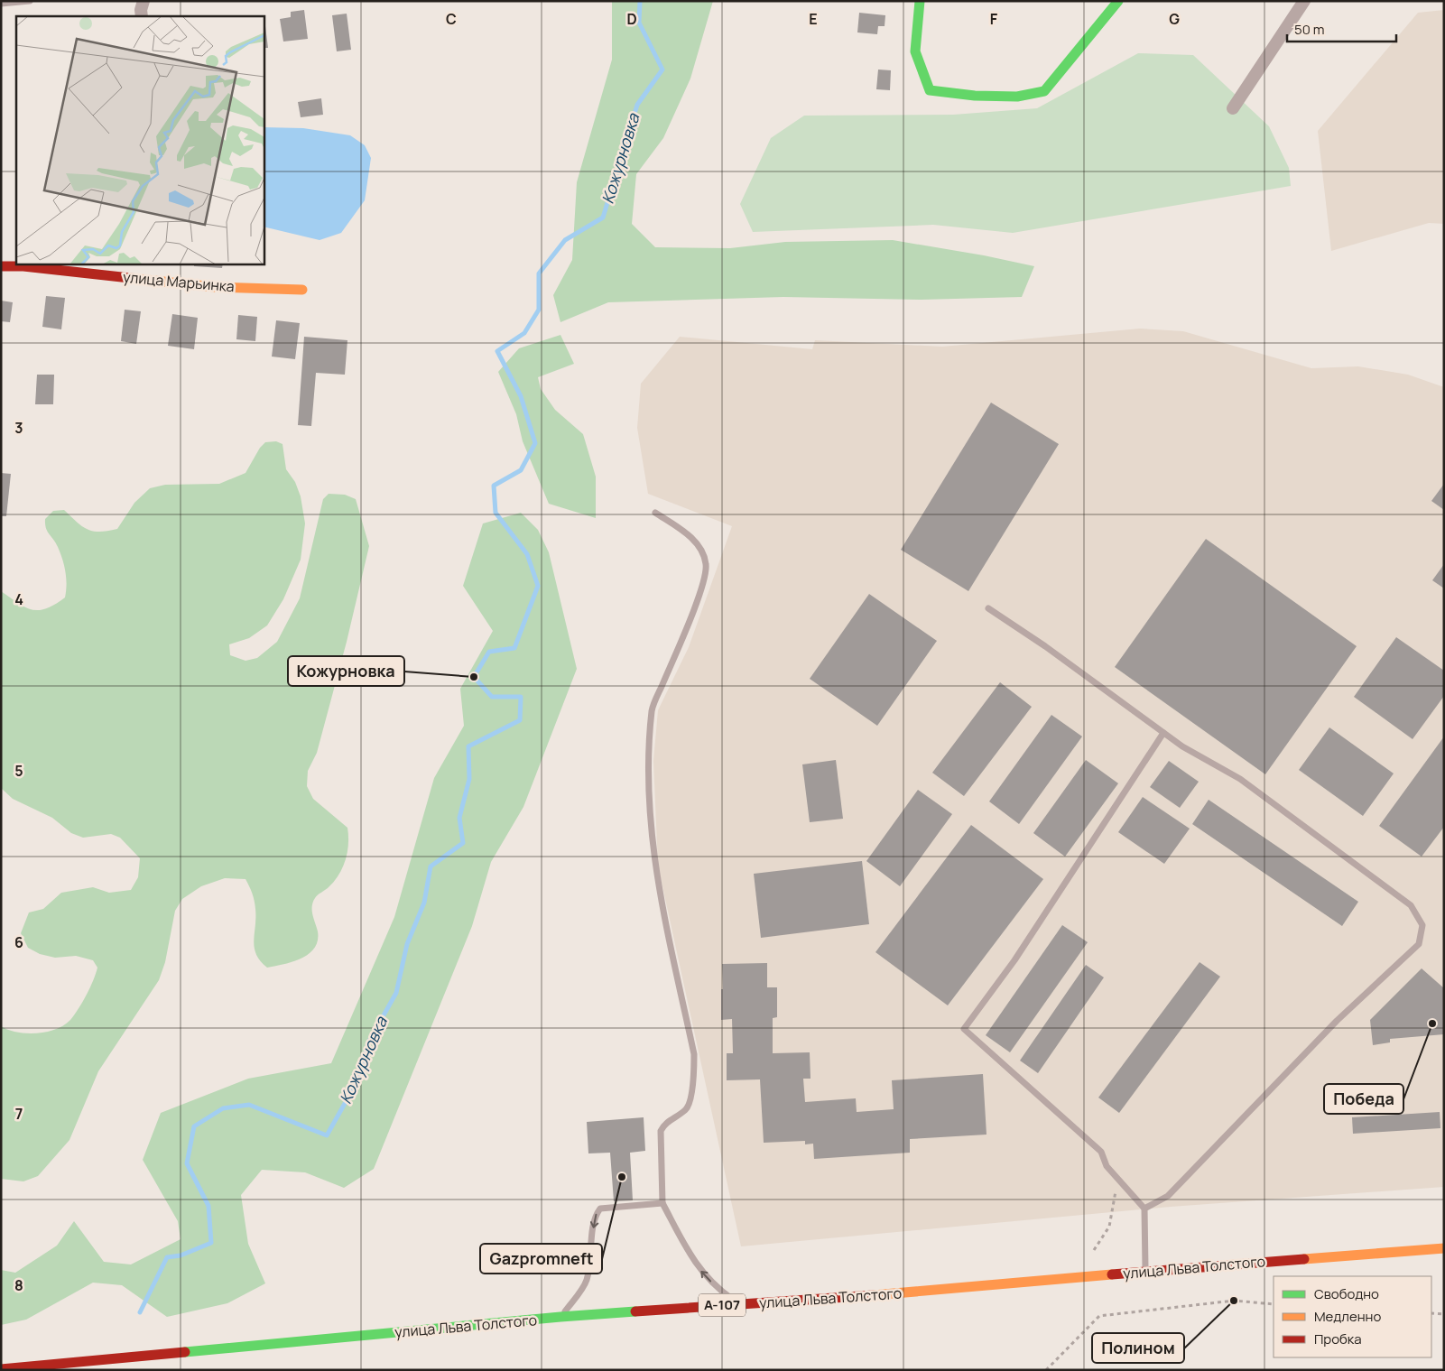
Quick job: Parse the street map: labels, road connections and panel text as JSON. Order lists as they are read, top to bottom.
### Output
{
  "streets": {
    "main road": ["улица Марьинка", "улица Льва Толстого", "А-107"]
  },
  "water": ["Кожурновка"],
  "places": [
    "Кожурновка",
    "Победа",
    "Gazpromneft",
    "Полином"
  ],
  "legend": ["Свободно", "Медленно", "Пробка"],
  "scale_bar": "50 m",
  "grid": {
    "columns": [
      "C",
      "D",
      "E",
      "F",
      "G"
    ],
    "rows": [
      "3",
      "4",
      "5",
      "6",
      "7",
      "8"
    ]
  }
}
